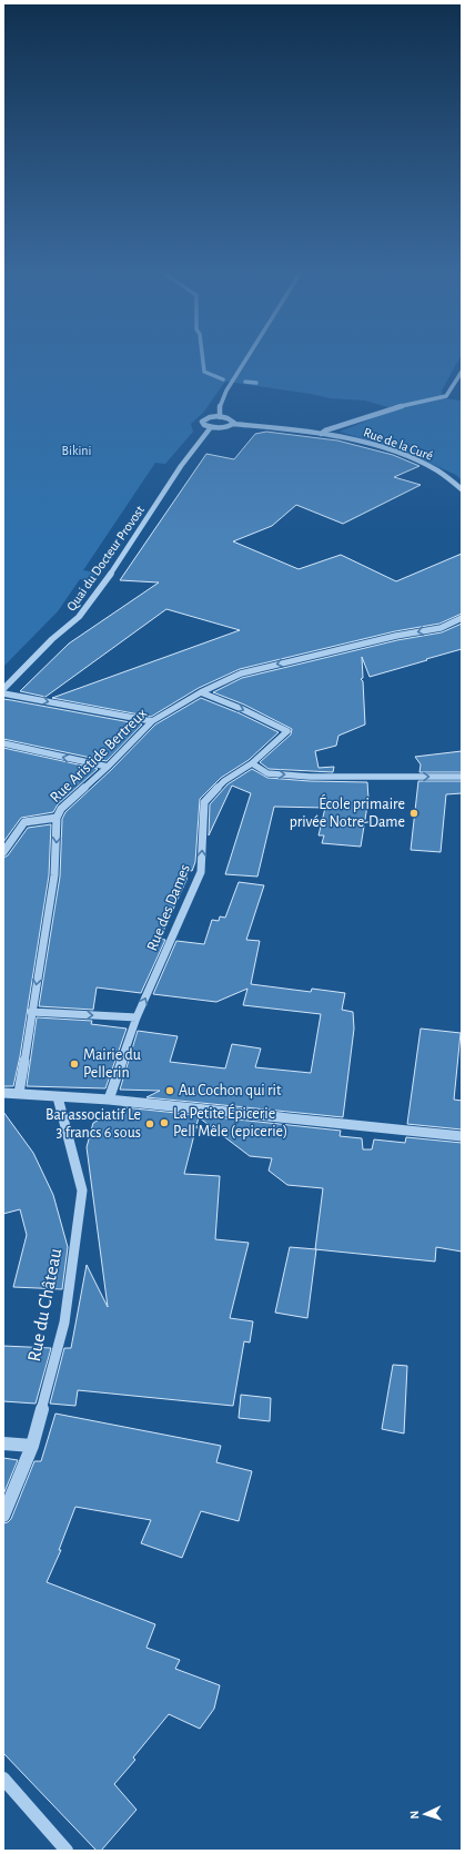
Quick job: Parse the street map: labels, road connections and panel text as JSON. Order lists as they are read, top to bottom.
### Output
{
  "streets": {
    "street": [
      "Rue de la Curé",
      "Quai du Docteur Provost",
      "Rue Aristide Bertreux",
      "Rue des Dames",
      "Rue du Château"
    ]
  },
  "crossings": [
    ["Rue Aristide Bertreux", "Rue des Dames"]
  ],
  "one_way": ["Rue Aristide Bertreux"],
  "parks": ["Bikini"],
  "places": [
    "École primaire privée Notre-Dame",
    "Mairie du Pellerin",
    "Au Cochon qui rit",
    "La Petite Épicerie Pell'Mêle (epicerie)",
    "Bar associatif Le 3 francs 6 sous"
  ],
  "north": "left"
}
